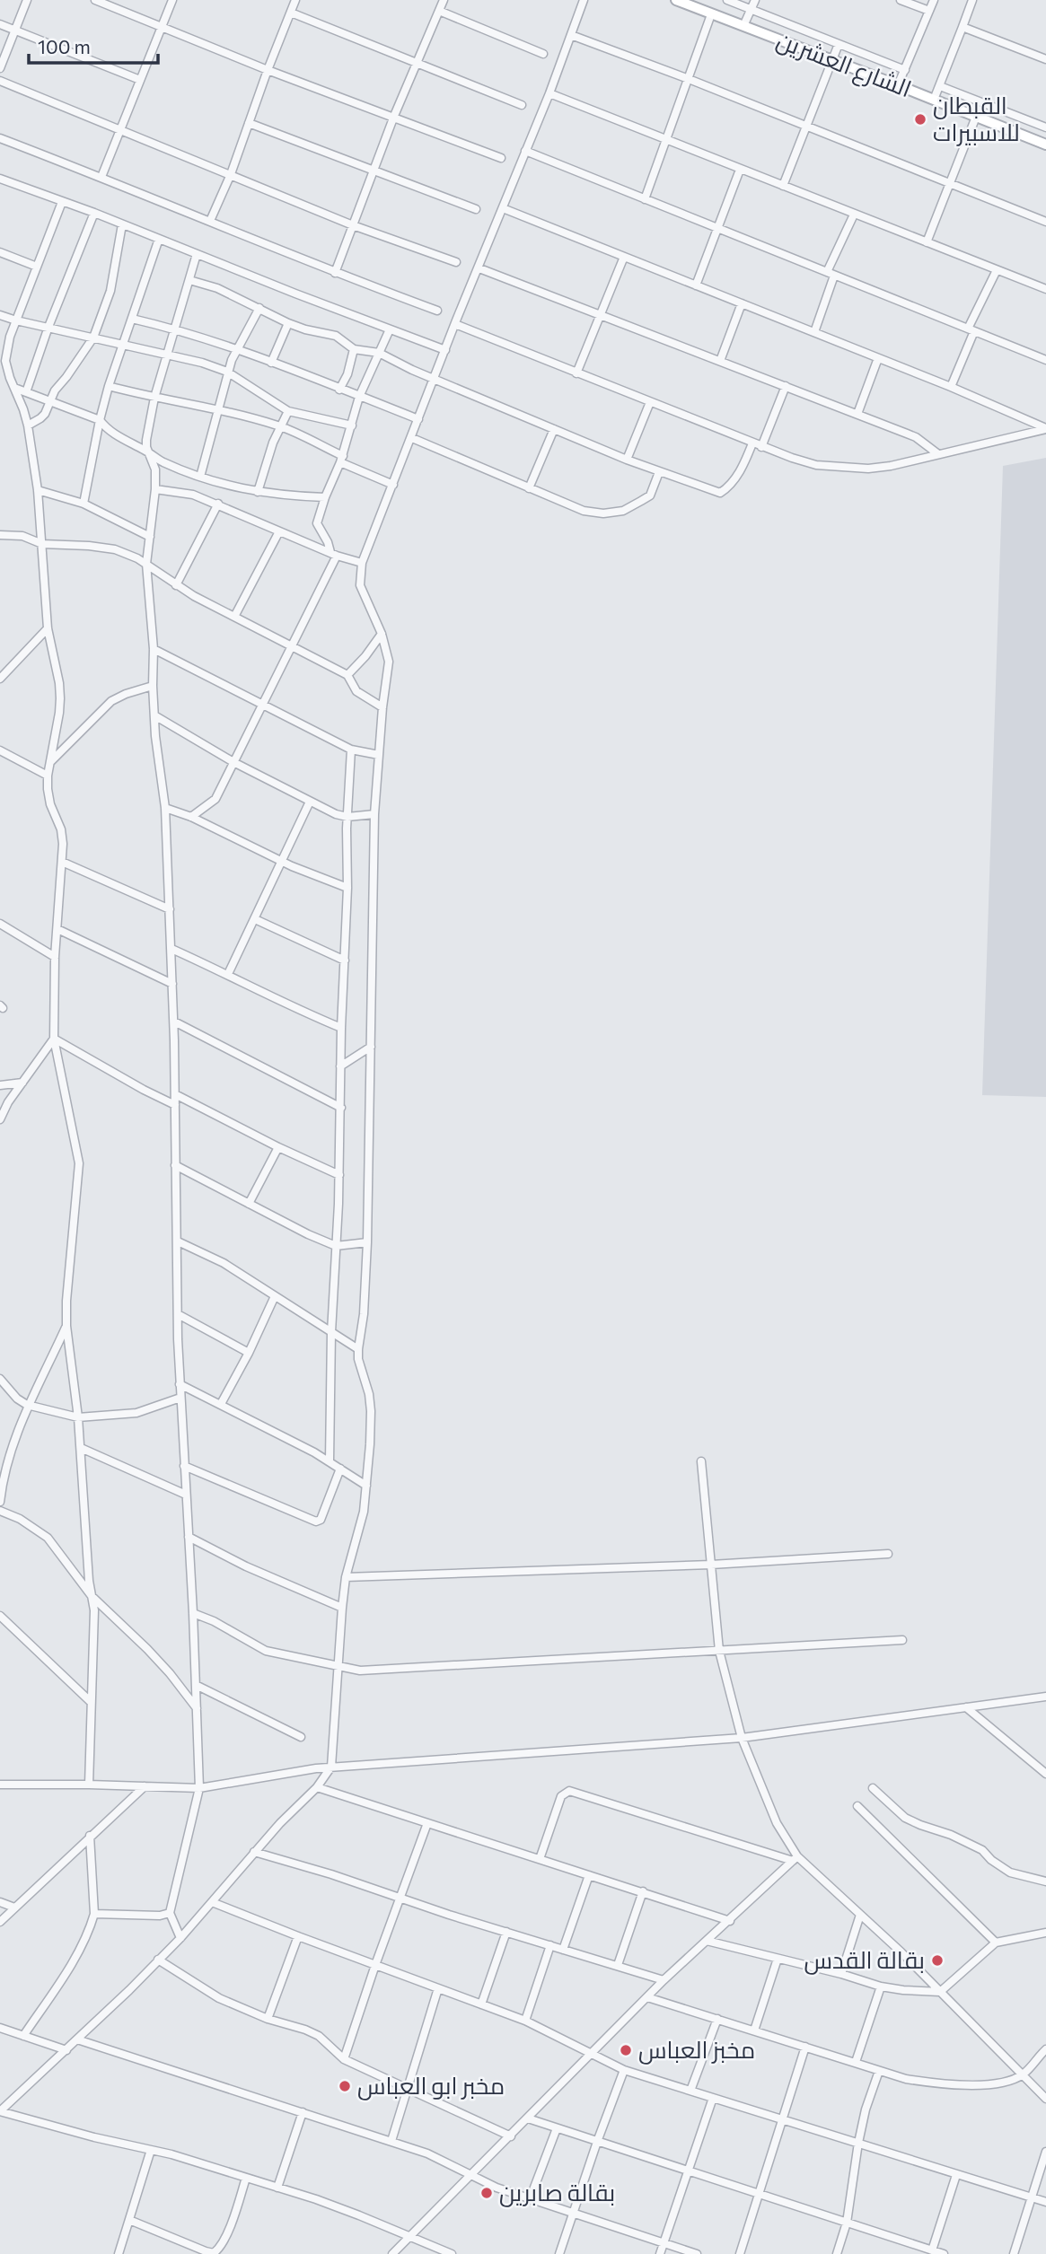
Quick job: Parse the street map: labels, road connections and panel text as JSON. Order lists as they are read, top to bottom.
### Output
{
  "streets": {
    "street": ["الشارع العشرين"]
  },
  "places": [
    "القبطان للاسبيرات",
    "بقالة القدس",
    "مخبز العباس",
    "مخبر ابو العباس",
    "بقالة صابرين"
  ],
  "scale_bar": "100 m"
}
